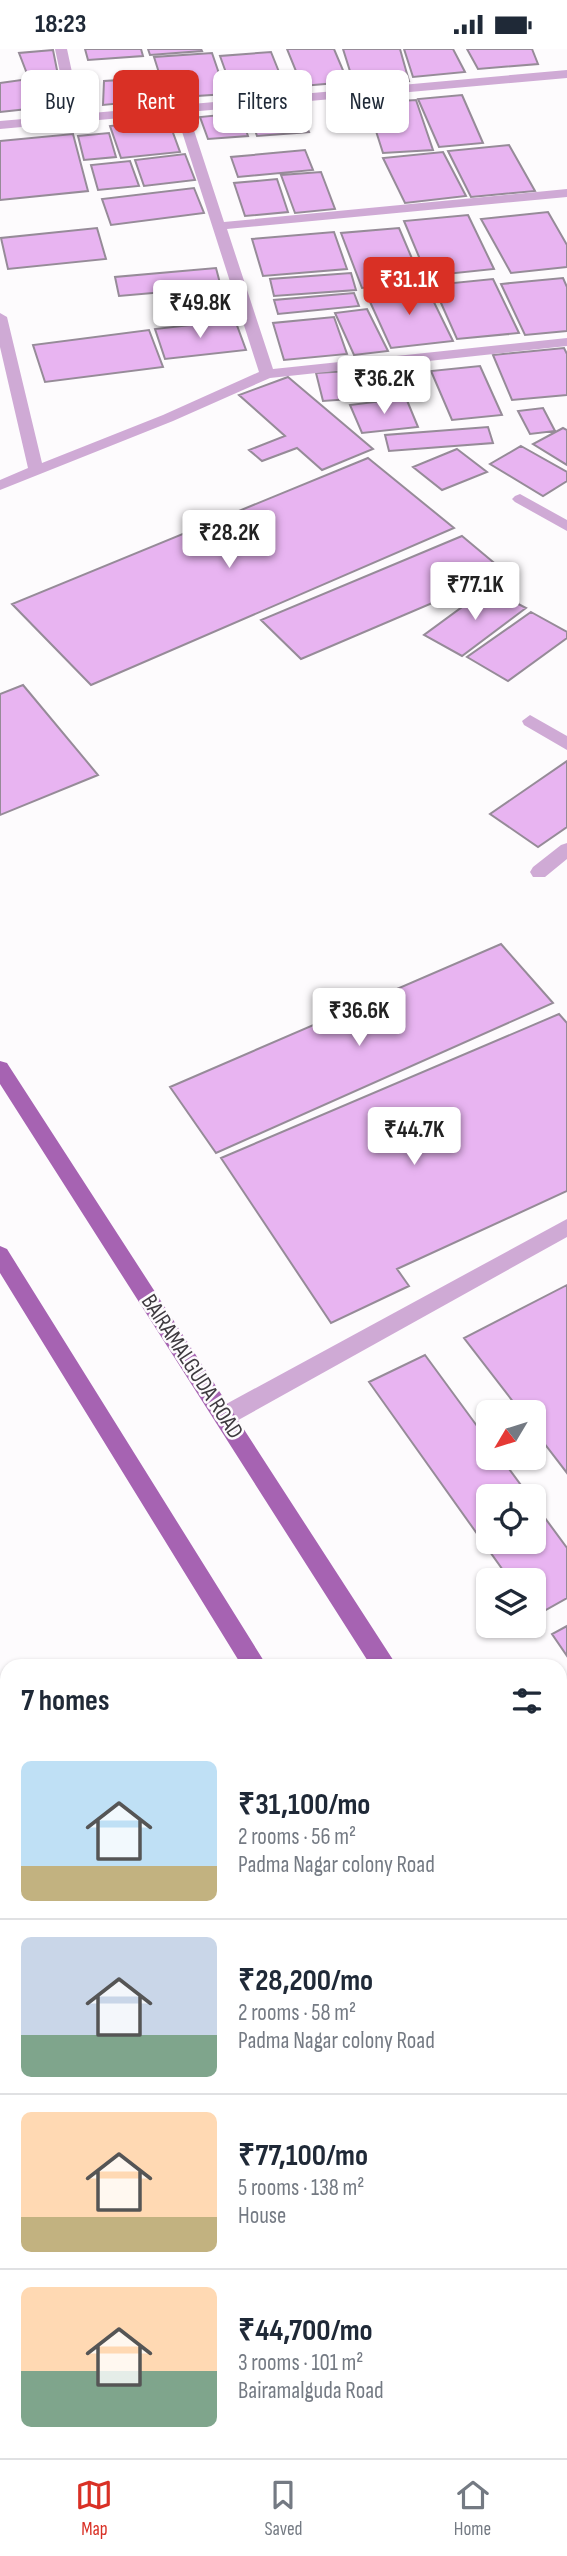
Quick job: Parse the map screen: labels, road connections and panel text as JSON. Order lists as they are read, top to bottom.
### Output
{
  "streets": {
    "main road": ["BAIRAMALGUDA ROAD"]
  },
  "north": "bottom left",
  "page": {
    "status": "18:23",
    "chip": [
      "Buy",
      "Rent",
      "Filters",
      "New"
    ],
    "price": [
      "₹31.1K",
      "₹49.8K",
      "₹36.2K",
      "₹28.2K",
      "₹77.1K",
      "₹36.6K",
      "₹44.7K"
    ],
    "heading": "7 homes",
    "list": [
      {
        "name": "₹31,100/mo",
        "note": "2 rooms · 56 m² · Padma Nagar colony Road"
      },
      {
        "name": "₹28,200/mo",
        "note": "2 rooms · 58 m² · Padma Nagar colony Road"
      },
      {
        "name": "₹77,100/mo",
        "note": "5 rooms · 138 m² · House"
      },
      {
        "name": "₹44,700/mo",
        "note": "3 rooms · 101 m² · Bairamalguda Road"
      }
    ],
    "tabs": ["Map", "Saved", "Home"]
  }
}
